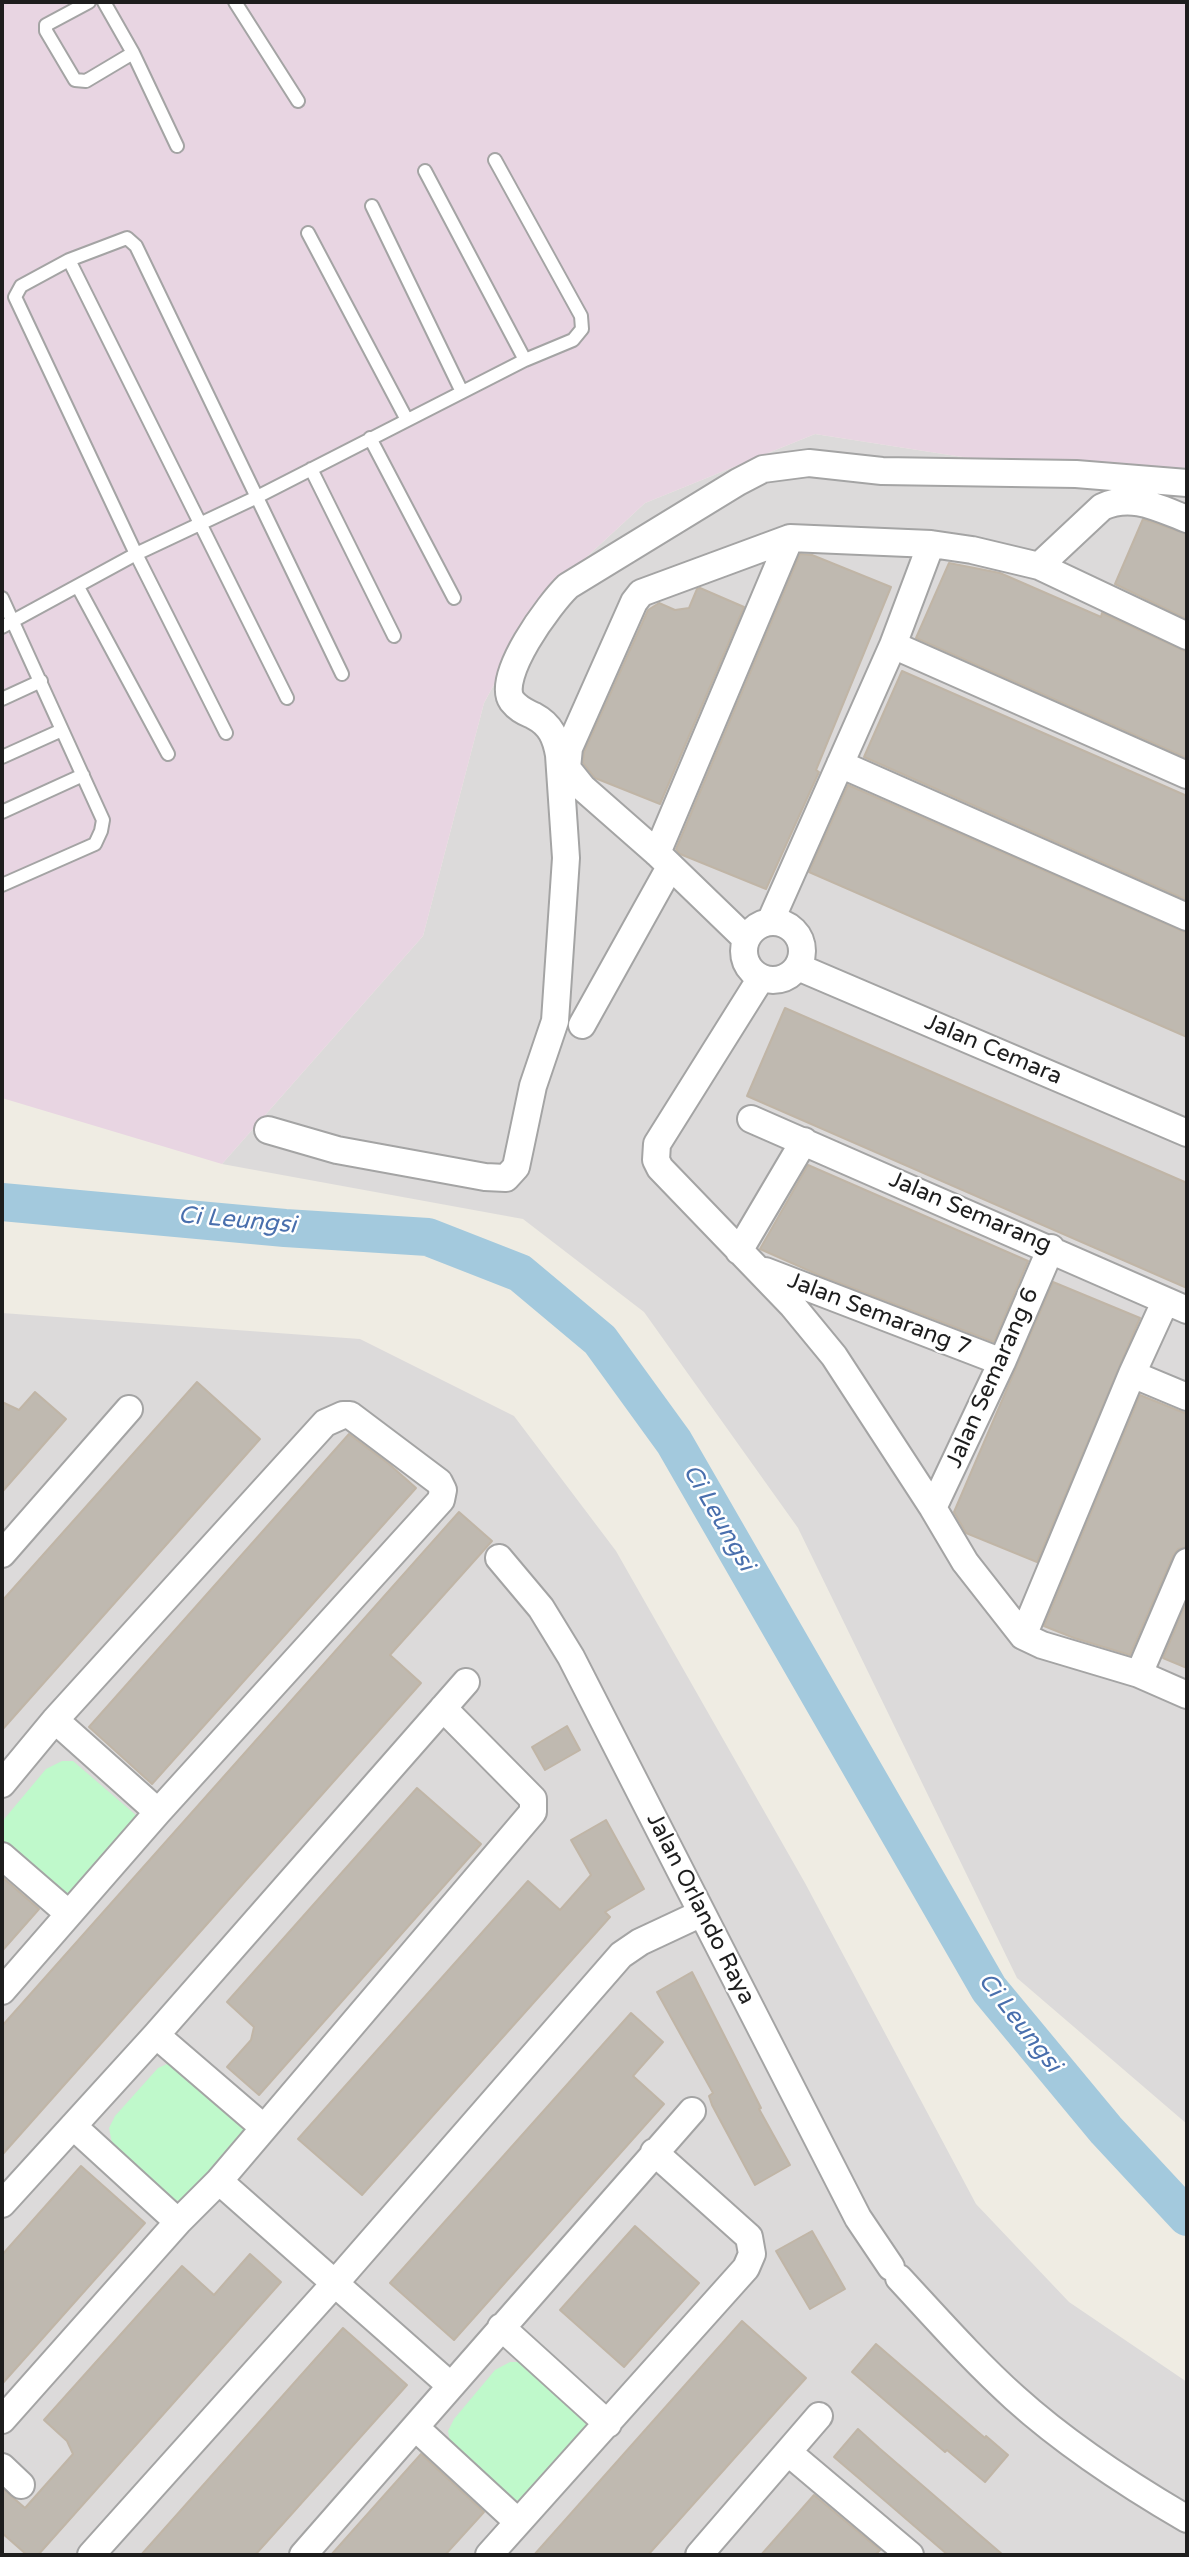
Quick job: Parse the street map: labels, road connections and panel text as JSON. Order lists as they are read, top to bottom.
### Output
{
  "streets": {
    "street": [
      "Jalan Cemara",
      "Jalan Semarang",
      "Jalan Semarang 7",
      "Jalan Semarang 6",
      "Jalan Orlando Raya"
    ]
  },
  "crossings": [
    ["Jalan Semarang", "Jalan Semarang 6"],
    ["Jalan Semarang 7", "Jalan Semarang 6"]
  ],
  "water": ["Ci Leungsi"]
}
